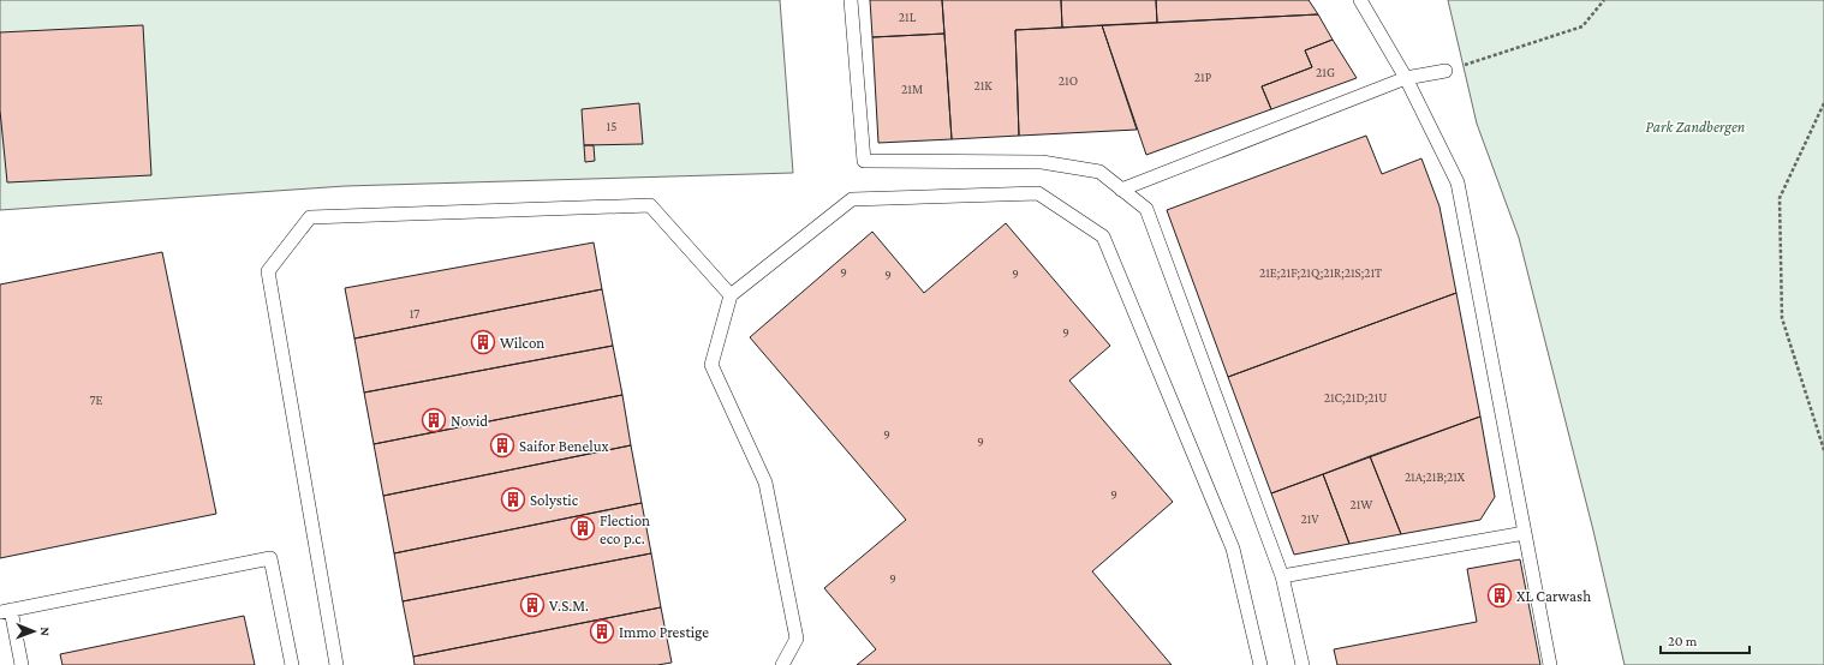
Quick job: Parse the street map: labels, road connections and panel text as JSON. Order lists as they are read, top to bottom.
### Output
{
  "parks": ["Park Zandbergen"],
  "places": {
    "building": [
      "Wilcon",
      "Novid",
      "Saifor Benelux",
      "Solystic",
      "Flection eco p.c.",
      "XL Carwash",
      "V.S.M.",
      "Immo Prestige"
    ]
  },
  "house_numbers": [
    "21L",
    "21G",
    "21P",
    "21O",
    "21K",
    "21M",
    "15",
    "9",
    "21E;21F;21Q;21R;21S;21T",
    "9",
    "9",
    "17",
    "9",
    "21C;21D;21U",
    "7E",
    "9",
    "9",
    "21A;21B;21X",
    "9",
    "21W",
    "21V",
    "9"
  ],
  "scale_bar": "20 m",
  "north": "right"
}
